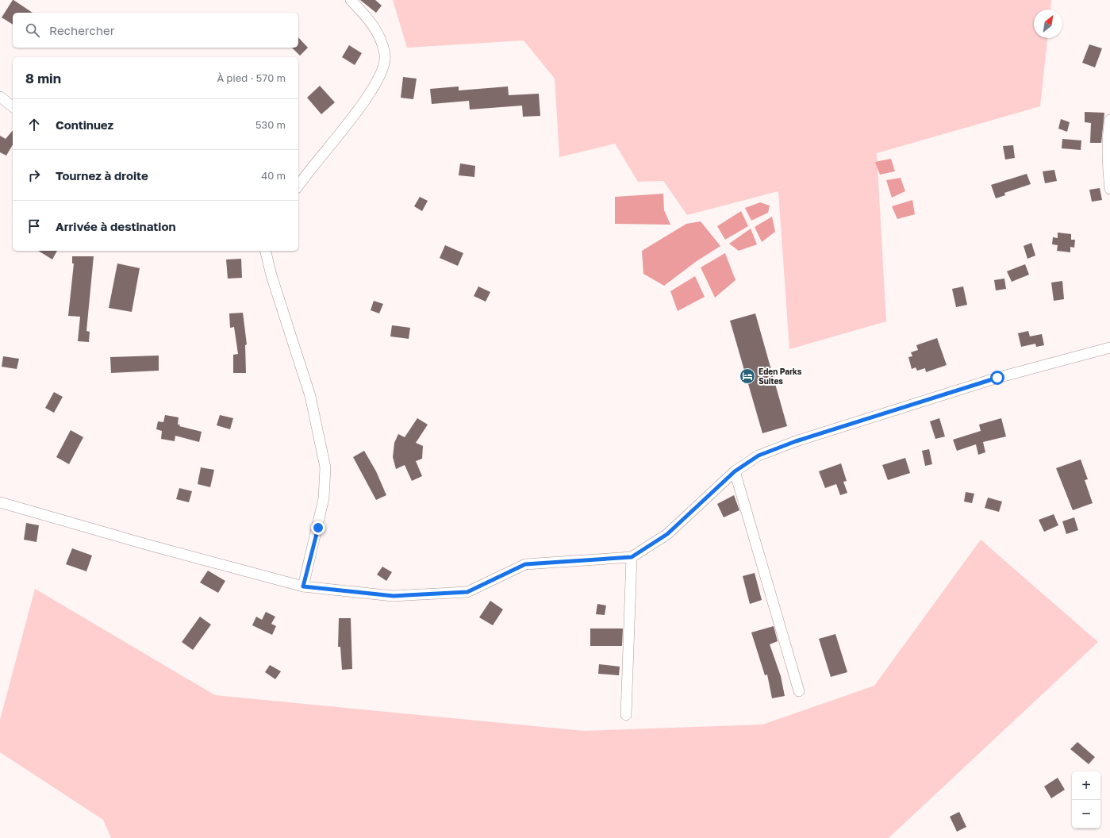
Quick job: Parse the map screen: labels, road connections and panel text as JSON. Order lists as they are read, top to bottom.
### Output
{
  "places": {
    "hotel": ["Eden Parks Suites"]
  },
  "north": "top right",
  "page": {
    "search": "Rechercher",
    "heading": ["8 min", "À pied · 570 m"],
    "list": [
      ["Continuez", "530 m"],
      ["Tournez à droite", "40 m"],
      "Arrivée à destination"
    ],
    "map_buttons": ["+", "−"]
  }
}
